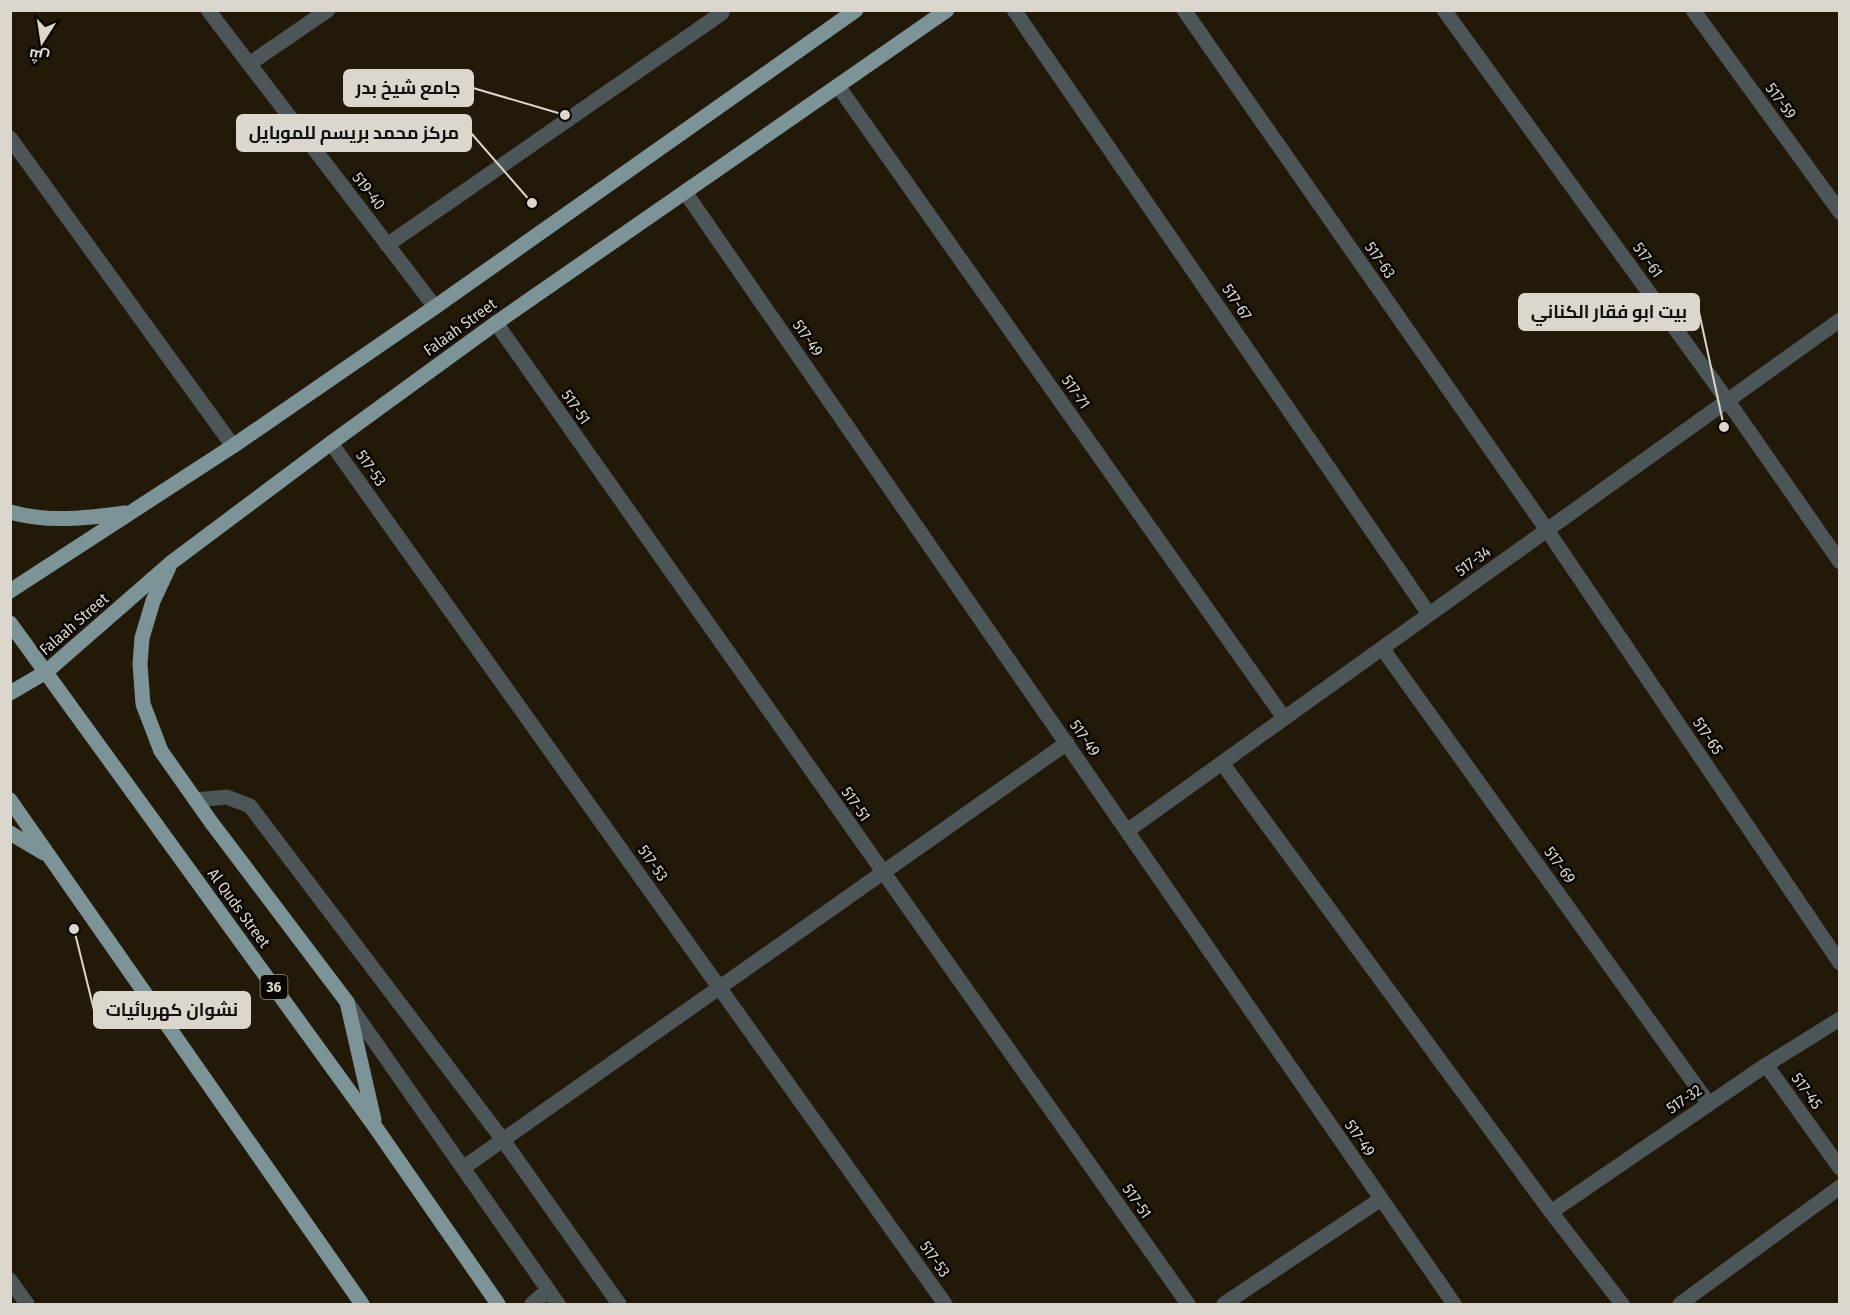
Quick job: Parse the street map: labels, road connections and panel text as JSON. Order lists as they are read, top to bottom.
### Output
{
  "streets": {
    "main road": ["Falaah Street", "Al Quds Street", "36"],
    "street": [
      "517-59",
      "519-40",
      "517-63",
      "517-61",
      "517-67",
      "517-49",
      "517-71",
      "517-51",
      "517-53",
      "517-34",
      "517-65",
      "517-69",
      "517-45",
      "517-32"
    ]
  },
  "crossings": [
    ["519-40", "Falaah Street"],
    ["517-63", "517-34"],
    ["517-63", "517-65"],
    ["517-61", "517-34"],
    ["517-67", "517-34"],
    ["Falaah Street", "517-49"],
    ["Falaah Street", "517-71"],
    ["Falaah Street", "517-51"],
    ["Falaah Street", "517-53"],
    ["Falaah Street", "Al Quds Street"],
    ["517-49", "517-34"],
    ["517-71", "517-34"],
    ["517-34", "517-65"],
    ["517-34", "517-69"],
    ["517-69", "517-32"],
    ["517-45", "517-32"]
  ],
  "places": [
    "جامع شيخ بدر",
    "مركز محمد بريسم للموبايل",
    "بيت ابو فقار الكناني",
    "نشوان كهربائيات"
  ],
  "north": "bottom"
}
